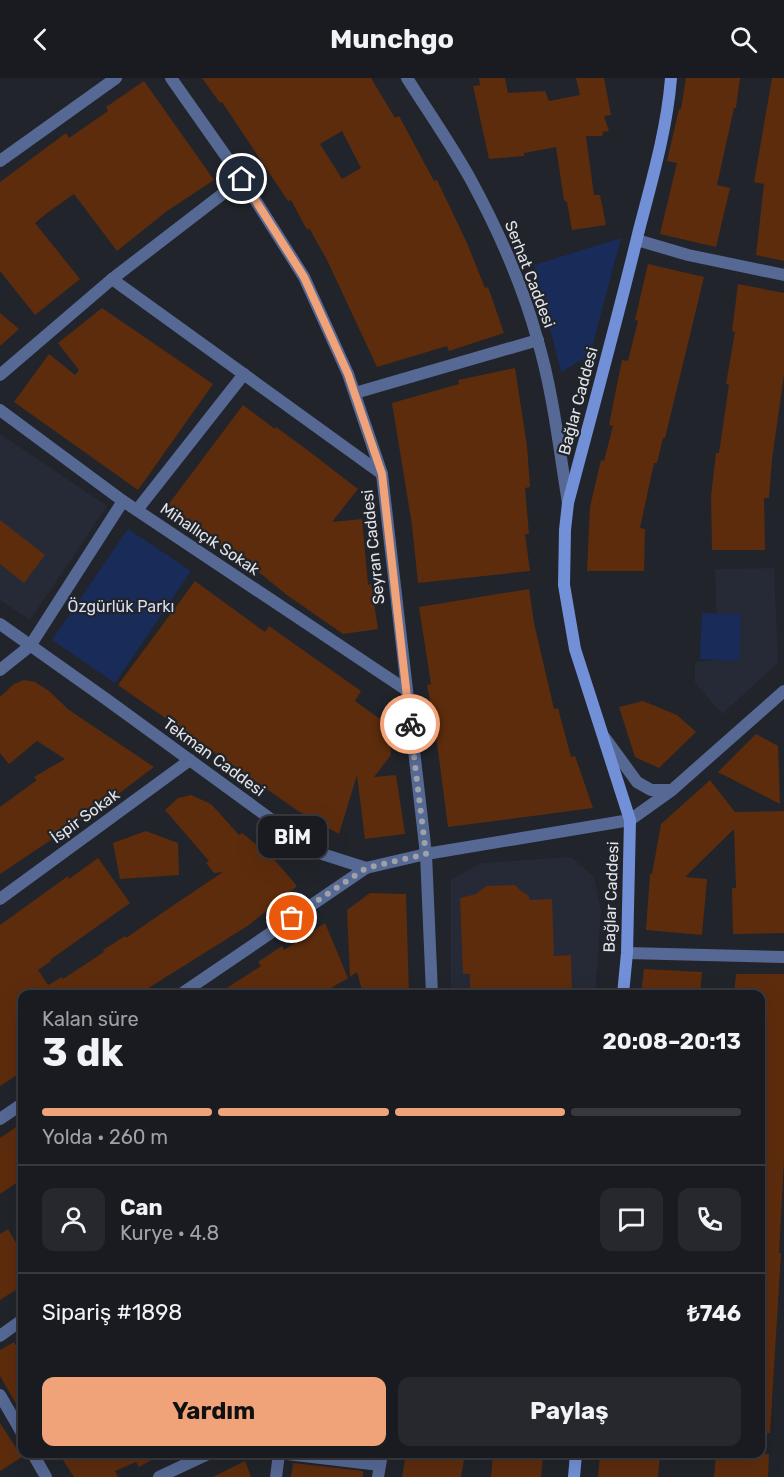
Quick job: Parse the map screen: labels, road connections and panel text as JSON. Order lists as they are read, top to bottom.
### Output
{
  "streets": {
    "main road": ["Bağlar Caddesi"],
    "street": [
      "Serhat Caddesi",
      "Mihallıçık Sokak",
      "Seyran Caddesi",
      "Tekman Caddesi",
      "İspir Sokak"
    ]
  },
  "crossings": [
    ["Serhat Caddesi", "Bağlar Caddesi"],
    ["Mihallıçık Sokak", "Seyran Caddesi"],
    ["Tekman Caddesi", "İspir Sokak"]
  ],
  "parks": ["Özgürlük Parkı"],
  "places": ["BİM"],
  "page": {
    "header": "Munchgo",
    "bubble": "BİM",
    "heading": ["3 dk", "Kalan süre", "20:08–20:13"],
    "panel": [
      "Can",
      "Kurye · 4.8",
      "Sipariş #1898",
      "₺746"
    ],
    "bar": "Yolda · 260 m",
    "buttons": ["Yardım", "Paylaş"]
  }
}
